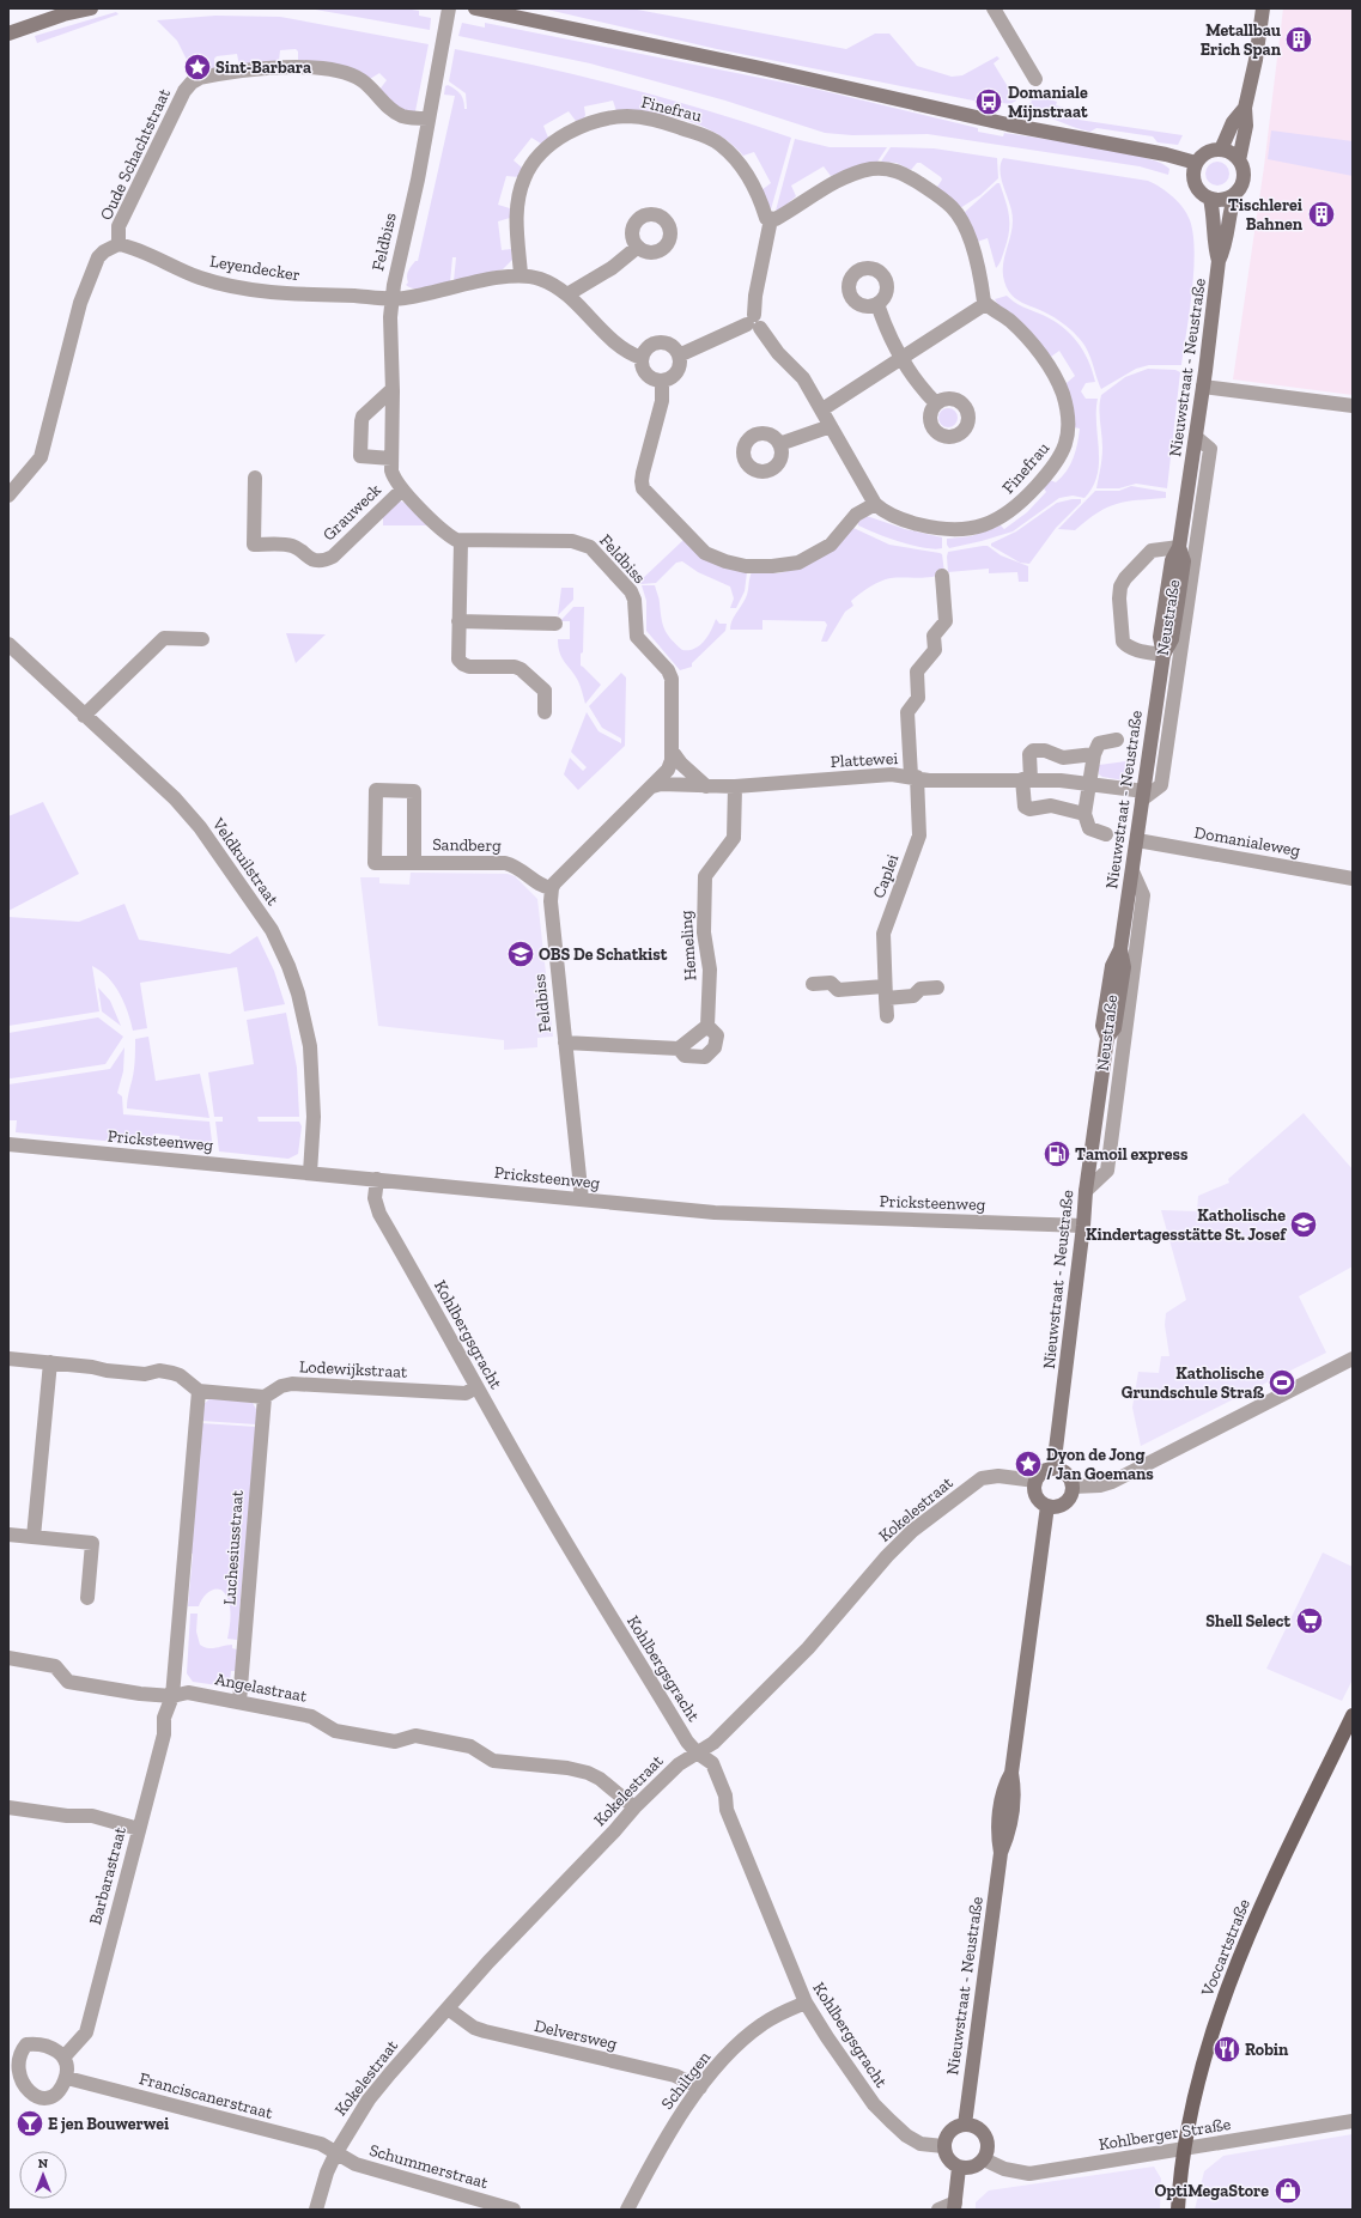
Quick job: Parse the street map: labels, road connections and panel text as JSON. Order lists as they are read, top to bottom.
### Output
{
  "streets": {
    "main road": ["Voccartstraße"],
    "street": [
      "Finefrau",
      "Oude Schachtstraat",
      "Feldbiss",
      "Leyendecker",
      "Nieuwstraat - Neustraße",
      "Grauweck",
      "Neustraße",
      "Plattewei",
      "Domanialeweg",
      "Sandberg",
      "Veldkuilstraat",
      "Caplei",
      "Hemeling",
      "Pricksteenweg",
      "Kohlbergsgracht",
      "Lodewijkstraat",
      "Kokelestraat",
      "Luchesiusstraat",
      "Angelastraat",
      "Barbarastraat",
      "Delversweg",
      "Schiltgen",
      "Franciscanerstraat",
      "Kohlberger Straße",
      "Schummerstraat"
    ]
  },
  "crossings": [
    ["Oude Schachtstraat", "Feldbiss"],
    ["Oude Schachtstraat", "Leyendecker"],
    ["Feldbiss", "Leyendecker"],
    ["Feldbiss", "Grauweck"],
    ["Feldbiss", "Plattewei"],
    ["Feldbiss", "Sandberg"],
    ["Feldbiss", "Hemeling"],
    ["Feldbiss", "Pricksteenweg"],
    ["Nieuwstraat - Neustraße", "Neustraße"],
    ["Nieuwstraat - Neustraße", "Plattewei"],
    ["Nieuwstraat - Neustraße", "Domanialeweg"],
    ["Nieuwstraat - Neustraße", "Pricksteenweg"],
    ["Nieuwstraat - Neustraße", "Kohlbergsgracht"],
    ["Nieuwstraat - Neustraße", "Kokelestraat"],
    ["Nieuwstraat - Neustraße", "Kohlberger Straße"],
    ["Neustraße", "Plattewei"],
    ["Plattewei", "Caplei"],
    ["Plattewei", "Hemeling"],
    ["Veldkuilstraat", "Pricksteenweg"],
    ["Pricksteenweg", "Kohlbergsgracht"],
    ["Kohlbergsgracht", "Lodewijkstraat"],
    ["Kohlbergsgracht", "Kokelestraat"],
    ["Kohlbergsgracht", "Schiltgen"],
    ["Kohlbergsgracht", "Kohlberger Straße"],
    ["Lodewijkstraat", "Luchesiusstraat"],
    ["Kokelestraat", "Angelastraat"],
    ["Kokelestraat", "Delversweg"],
    ["Kokelestraat", "Franciscanerstraat"],
    ["Kokelestraat", "Schummerstraat"],
    ["Luchesiusstraat", "Angelastraat"],
    ["Angelastraat", "Barbarastraat"],
    ["Barbarastraat", "Franciscanerstraat"],
    ["Voccartstraße", "Kohlberger Straße"],
    ["Delversweg", "Schiltgen"],
    ["Franciscanerstraat", "Schummerstraat"]
  ],
  "places": {
    "building": ["Metallbau Erich Span", "Tischlerei Bahnen"],
    "place": ["Sint-Barbara", "Dyon de Jong / Jan Goemans"],
    "bus stop": ["Domaniale Mijnstraat"],
    "school or university": ["OBS De Schatkist", "Katholische Kindertagesstätte St. Josef"],
    "fuel station": ["Tamoil express"],
    "sports": ["Katholische Grundschule Straß"],
    "supermarket": ["Shell Select"],
    "restaurant": ["Robin"],
    "bar": ["E jen Bouwerwei"],
    "shop": ["OptiMegaStore"]
  },
  "north": "top"
}
